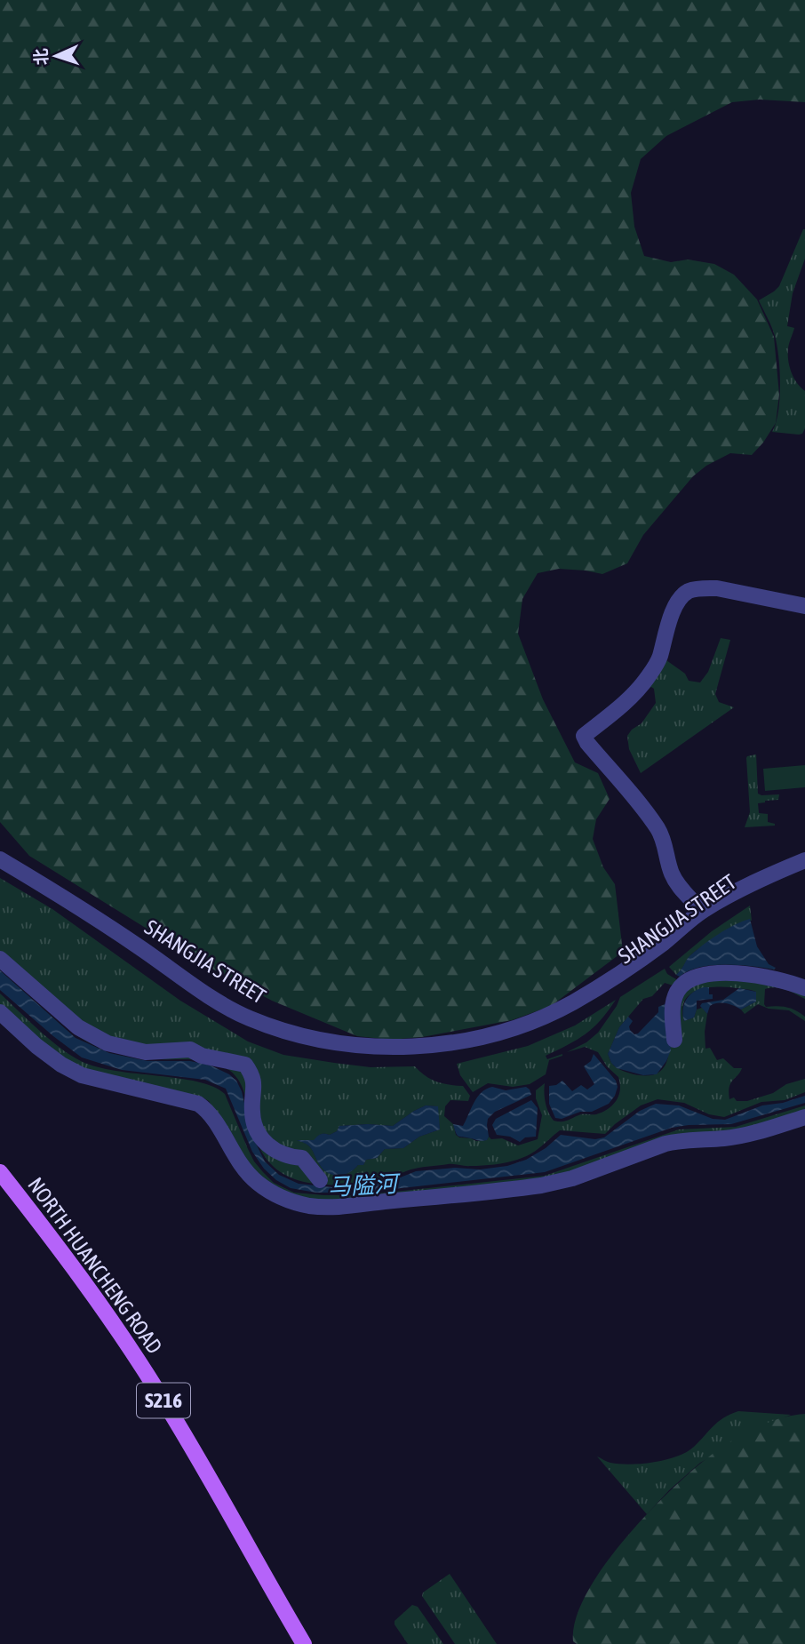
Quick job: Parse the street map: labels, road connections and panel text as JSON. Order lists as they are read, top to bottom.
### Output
{
  "streets": {
    "main road": ["NORTH HUANCHENG ROAD", "S216"],
    "street": ["SHANGJIA STREET"]
  },
  "water": ["马隘河"],
  "north": "left"
}
